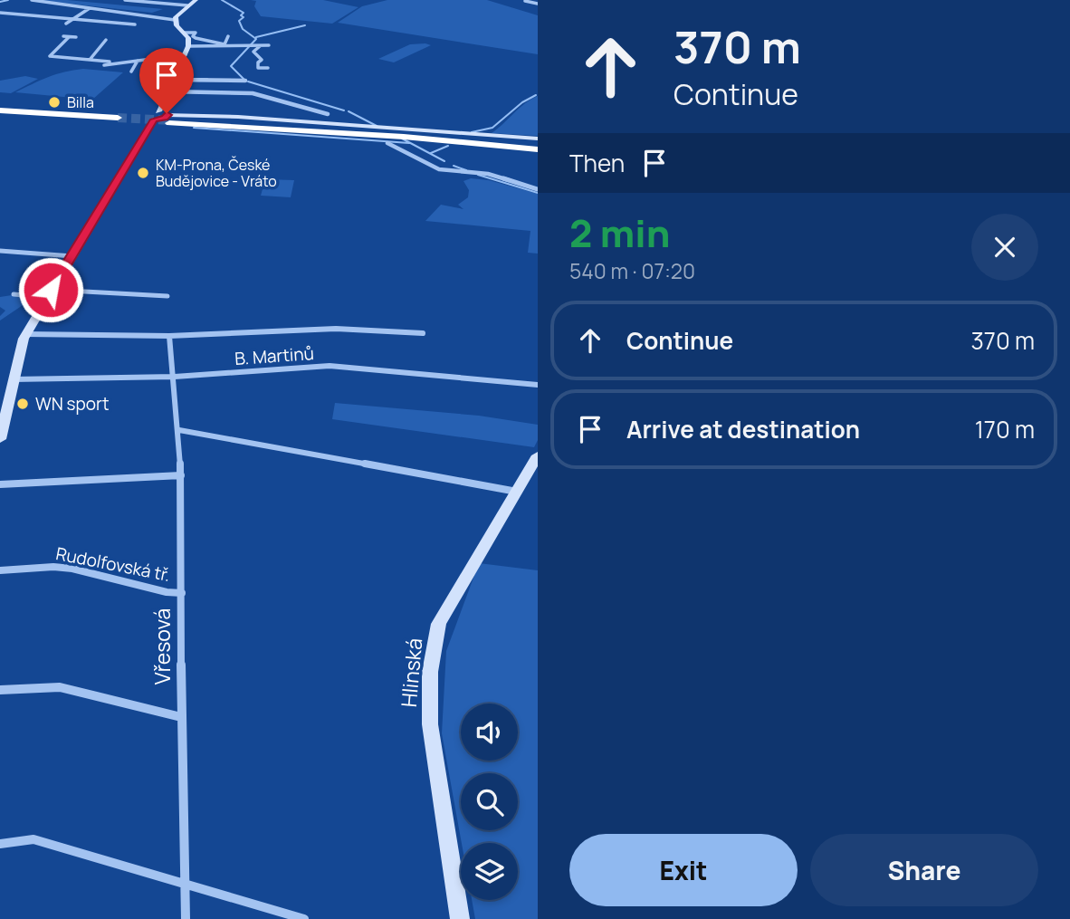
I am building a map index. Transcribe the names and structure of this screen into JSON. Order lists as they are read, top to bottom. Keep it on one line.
{"streets":{"main road":["Hlinská"],"street":["B. Martinů","Rudolfovská tř.","Vřesová"]},"crossings":[["B. Martinů","Vřesová"],["Rudolfovská tř.","Vřesová"]],"places":["Billa","KM-Prona, České Budějovice - Vráto","WN sport"],"page":{"turn":["370 m","Continue"],"then":"Then","heading":["2 min","540 m · 07:20"],"list":[{"name":"Continue","value":"370 m"},{"name":"Arrive at destination","value":"170 m"}],"buttons":["Exit","Share"]}}
